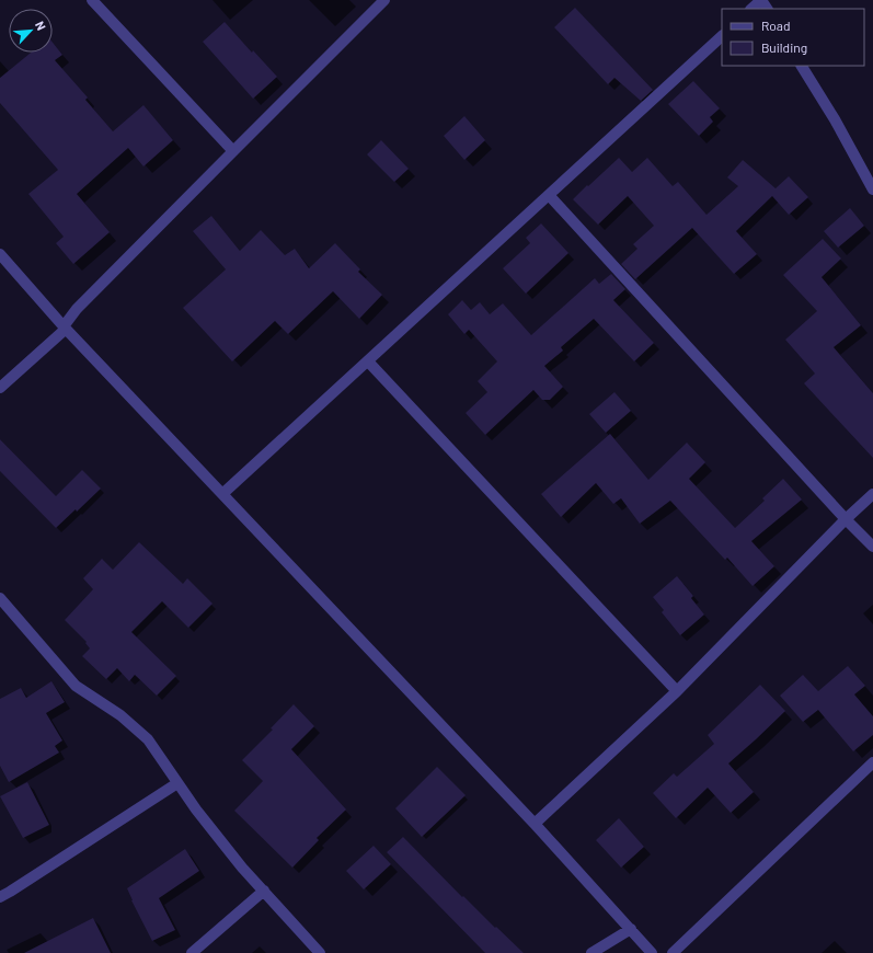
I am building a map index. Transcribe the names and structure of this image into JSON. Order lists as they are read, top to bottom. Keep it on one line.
{"legend":["Road","Building"],"north":"top right"}
